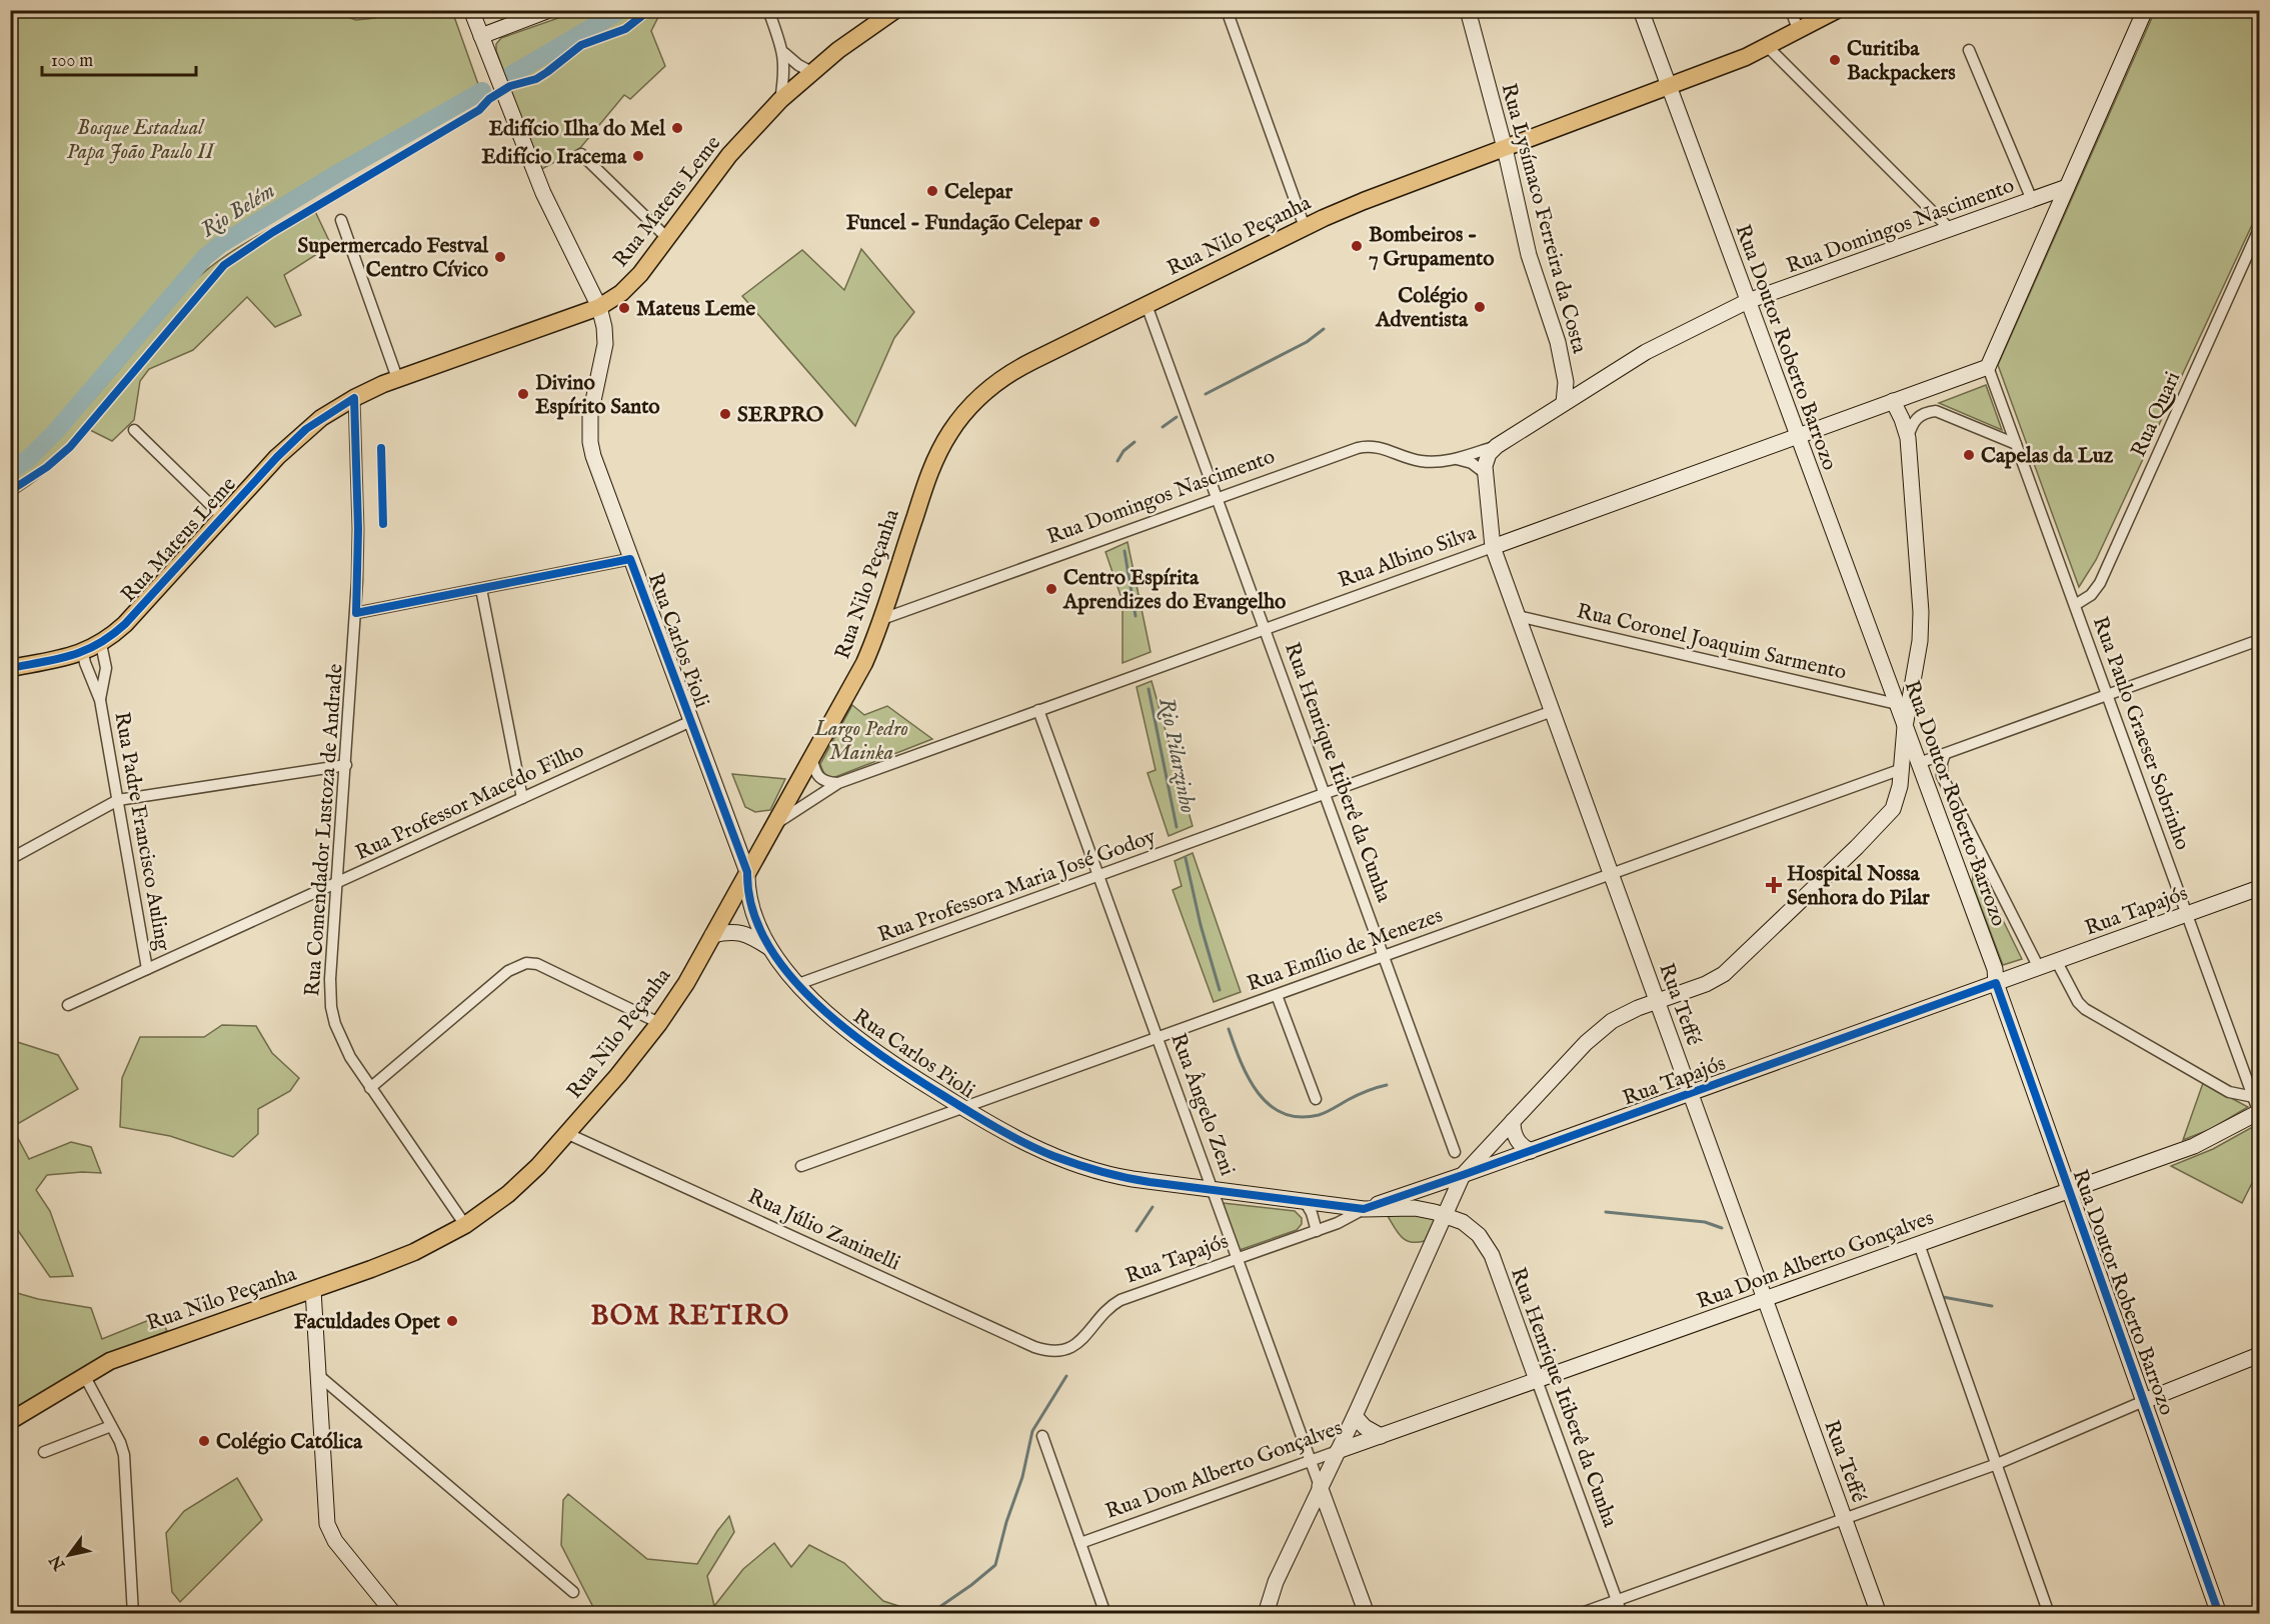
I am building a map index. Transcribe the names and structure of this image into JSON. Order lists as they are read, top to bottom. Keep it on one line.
{"streets":{"main road":["Rua Mateus Leme","Rua Lysímaco Ferreira da Costa","Rua Domingos Nascimento","Rua Nilo Peçanha","Rua Doutor Roberto Barrozo","Rua Albino Silva","Rua Carlos Pioli","Rua Henrique Itiberê da Cunha","Rua Tapajós","Rua Teffé","Rua Ângelo Zeni","Rua Dom Alberto Gonçalves"],"street":["Rua Quari","Rua Coronel Joaquim Sarmento","Rua Paulo Graeser Sobrinho","Rua Professor Macedo Filho","Rua Comendador Lustoza de Andrade","Rua Padre Francisco Auling","Rua Professora Maria José Godoy","Rua Emílio de Menezes","Rua Júlio Zaninelli"]},"crossings":[["Rua Mateus Leme","Rua Carlos Pioli"],["Rua Mateus Leme","Rua Comendador Lustoza de Andrade"],["Rua Mateus Leme","Rua Padre Francisco Auling"],["Rua Lysímaco Ferreira da Costa","Rua Domingos Nascimento"],["Rua Lysímaco Ferreira da Costa","Rua Nilo Peçanha"],["Rua Domingos Nascimento","Rua Nilo Peçanha"],["Rua Domingos Nascimento","Rua Doutor Roberto Barrozo"],["Rua Domingos Nascimento","Rua Henrique Itiberê da Cunha"],["Rua Domingos Nascimento","Rua Teffé"],["Rua Nilo Peçanha","Rua Doutor Roberto Barrozo"],["Rua Nilo Peçanha","Rua Albino Silva"],["Rua Nilo Peçanha","Rua Carlos Pioli"],["Rua Nilo Peçanha","Rua Henrique Itiberê da Cunha"],["Rua Nilo Peçanha","Rua Comendador Lustoza de Andrade"],["Rua Nilo Peçanha","Rua Júlio Zaninelli"],["Rua Doutor Roberto Barrozo","Rua Albino Silva"],["Rua Doutor Roberto Barrozo","Rua Coronel Joaquim Sarmento"],["Rua Doutor Roberto Barrozo","Rua Tapajós"],["Rua Doutor Roberto Barrozo","Rua Dom Alberto Gonçalves"],["Rua Quari","Rua Paulo Graeser Sobrinho"],["Rua Albino Silva","Rua Paulo Graeser Sobrinho"],["Rua Albino Silva","Rua Henrique Itiberê da Cunha"],["Rua Albino Silva","Rua Teffé"],["Rua Albino Silva","Rua Ângelo Zeni"],["Rua Carlos Pioli","Rua Henrique Itiberê da Cunha"],["Rua Carlos Pioli","Rua Professor Macedo Filho"],["Rua Carlos Pioli","Rua Professora Maria José Godoy"],["Rua Carlos Pioli","Rua Tapajós"],["Rua Carlos Pioli","Rua Emílio de Menezes"],["Rua Carlos Pioli","Rua Ângelo Zeni"],["Rua Coronel Joaquim Sarmento","Rua Teffé"],["Rua Paulo Graeser Sobrinho","Rua Tapajós"],["Rua Paulo Graeser Sobrinho","Rua Dom Alberto Gonçalves"],["Rua Henrique Itiberê da Cunha","Rua Professora Maria José Godoy"],["Rua Henrique Itiberê da Cunha","Rua Emílio de Menezes"],["Rua Henrique Itiberê da Cunha","Rua Dom Alberto Gonçalves"],["Rua Professor Macedo Filho","Rua Comendador Lustoza de Andrade"],["Rua Professor Macedo Filho","Rua Padre Francisco Auling"],["Rua Professora Maria José Godoy","Rua Teffé"],["Rua Professora Maria José Godoy","Rua Ângelo Zeni"],["Rua Tapajós","Rua Teffé"],["Rua Tapajós","Rua Ângelo Zeni"],["Rua Tapajós","Rua Júlio Zaninelli"],["Rua Emílio de Menezes","Rua Teffé"],["Rua Emílio de Menezes","Rua Ângelo Zeni"],["Rua Teffé","Rua Dom Alberto Gonçalves"],["Rua Ângelo Zeni","Rua Dom Alberto Gonçalves"]],"districts":["BOM RETIRO"],"water":["Rio Belém","Rio Pilarzinho"],"parks":["Bosque Estadual Papa João Paulo II","Largo Pedro Mainka"],"places":{"other":["Curitiba Backpackers","Edifício Ilha do Mel","Edifício Iracema","Celepar","Funcel - Fundação Celepar","Bombeiros - 7 Grupamento","Supermercado Festval Centro Cívico","Colégio Adventista","Mateus Leme","Divino Espírito Santo","SERPRO","Capelas da Luz","Centro Espírita Aprendizes do Evangelho","Faculdades Opet","Colégio Católica"],"health":["Hospital Nossa Senhora do Pilar"]},"scale_bar":"100 m","north":"bottom left"}
